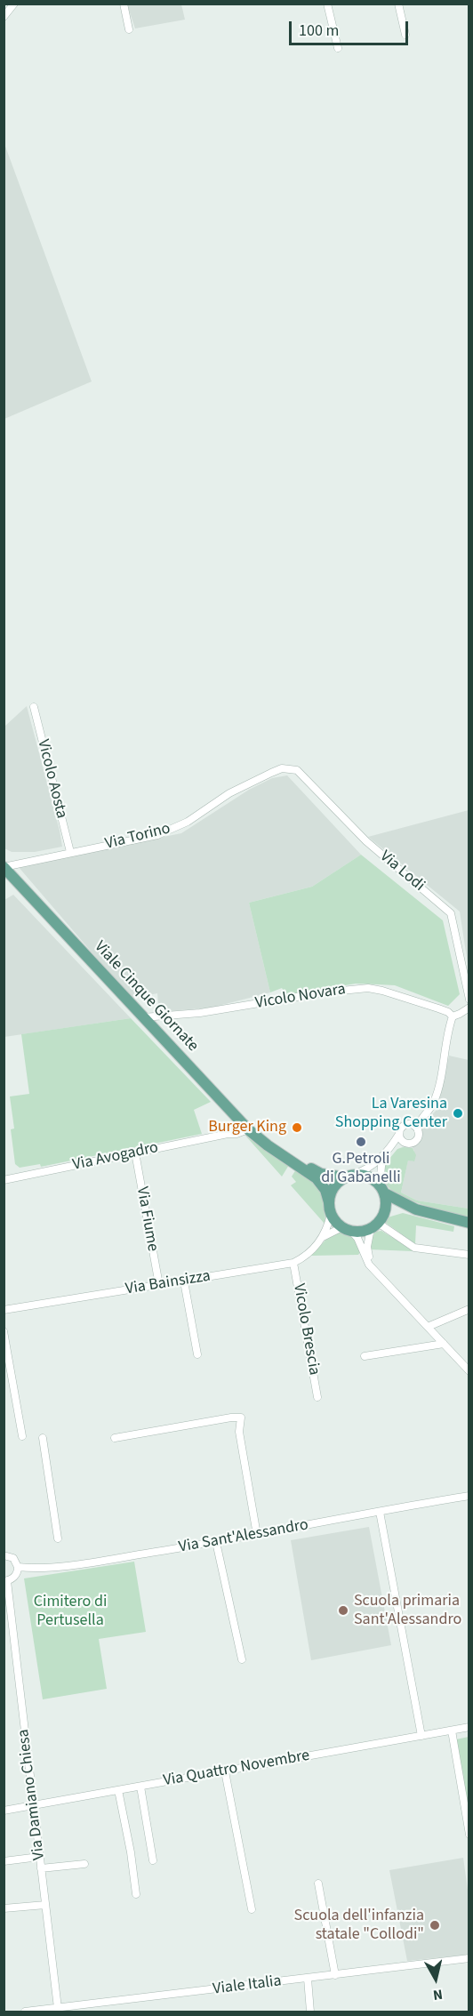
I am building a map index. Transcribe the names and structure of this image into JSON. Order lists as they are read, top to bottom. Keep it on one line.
{"streets":{"main road":["Viale Cinque Giornate"],"street":["Vicolo Aosta","Via Torino","Via Lodi","Vicolo Novara","Via Avogadro","Via Fiume","Via Bainsizza","Vicolo Brescia","Via Sant'Alessandro","Via Quattro Novembre","Via Damiano Chiesa","Viale Italia"]},"crossings":[["Vicolo Aosta","Via Torino"],["Via Torino","Via Lodi"],["Via Torino","Viale Cinque Giornate"],["Viale Cinque Giornate","Vicolo Novara"],["Viale Cinque Giornate","Via Avogadro"],["Viale Cinque Giornate","Via Bainsizza"],["Via Avogadro","Via Fiume"],["Via Fiume","Via Bainsizza"],["Via Bainsizza","Vicolo Brescia"],["Via Quattro Novembre","Via Damiano Chiesa"],["Via Damiano Chiesa","Viale Italia"]],"parks":["Cimitero di Pertusella"],"places":["La Varesina Shopping Center","Burger King","G.Petroli di Gabanelli","Scuola primaria Sant'Alessandro","Scuola dell'infanzia statale \"Collodi\""],"scale_bar":"100 m","north":"bottom"}
